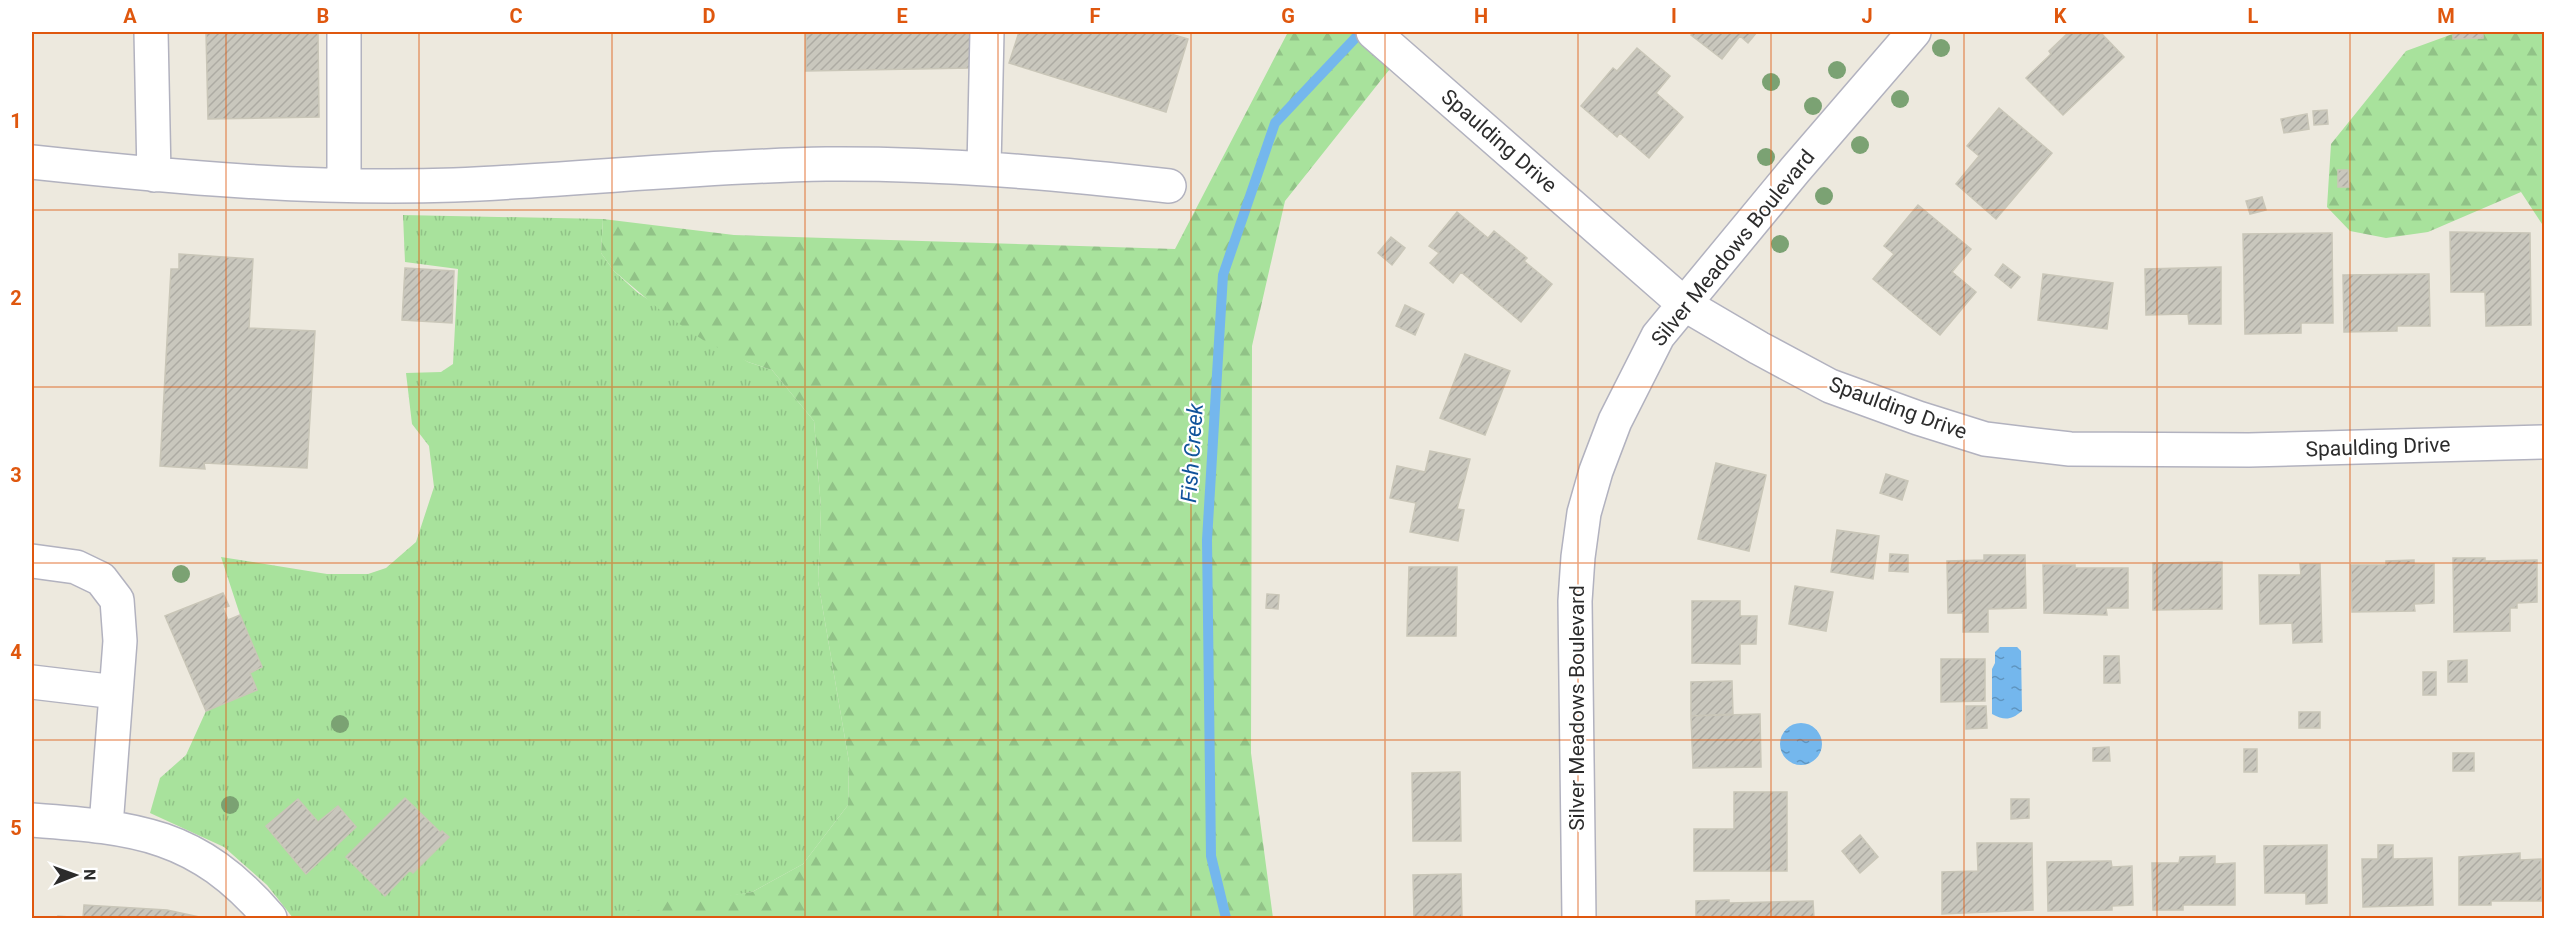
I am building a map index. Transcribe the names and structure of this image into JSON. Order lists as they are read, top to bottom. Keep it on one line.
{"streets":{"street":["Spaulding Drive","Silver Meadows Boulevard"]},"crossings":[["Spaulding Drive","Silver Meadows Boulevard"]],"water":["Fish Creek"],"north":"right","grid":{"columns":["A","B","C","D","E","F","G","H","I","J","K","L","M"],"rows":["1","2","3","4","5"]}}
